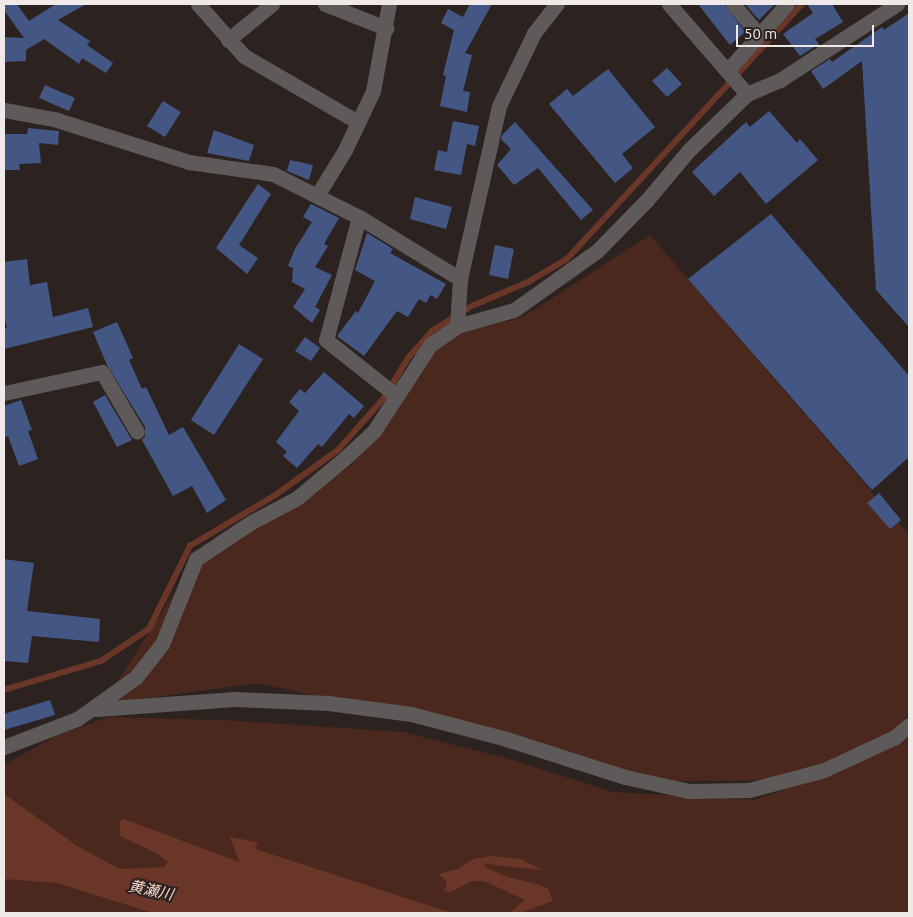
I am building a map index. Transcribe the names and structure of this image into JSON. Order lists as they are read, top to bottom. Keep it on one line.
{"water":["黄瀬川"],"scale_bar":"50 m"}
